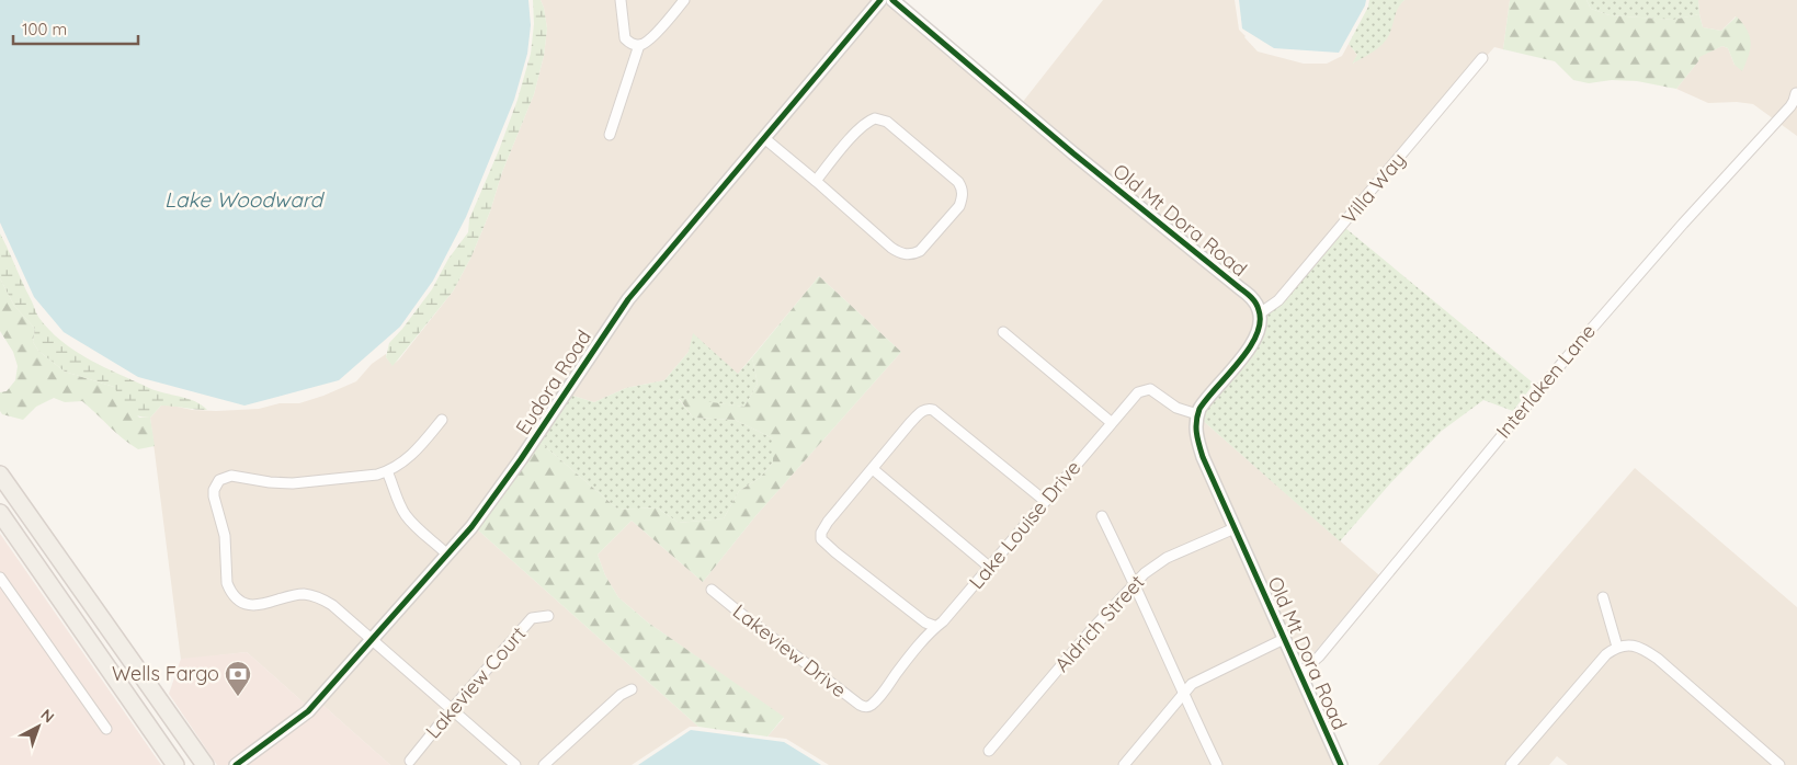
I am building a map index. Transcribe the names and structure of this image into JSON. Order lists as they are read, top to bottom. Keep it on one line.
{"streets":{"street":["Villa Way","Old Mt Dora Road","Interlaken Lane","Eudora Road","Lake Louise Drive","Aldrich Street","Lakeview Drive","Lakeview Court"]},"crossings":[["Villa Way","Old Mt Dora Road"],["Old Mt Dora Road","Interlaken Lane"],["Old Mt Dora Road","Lake Louise Drive"],["Old Mt Dora Road","Aldrich Street"],["Lake Louise Drive","Lakeview Drive"]],"water":["Lake Woodward"],"places":{"bank":["Wells Fargo"]},"scale_bar":"100 m","north":"top right"}
